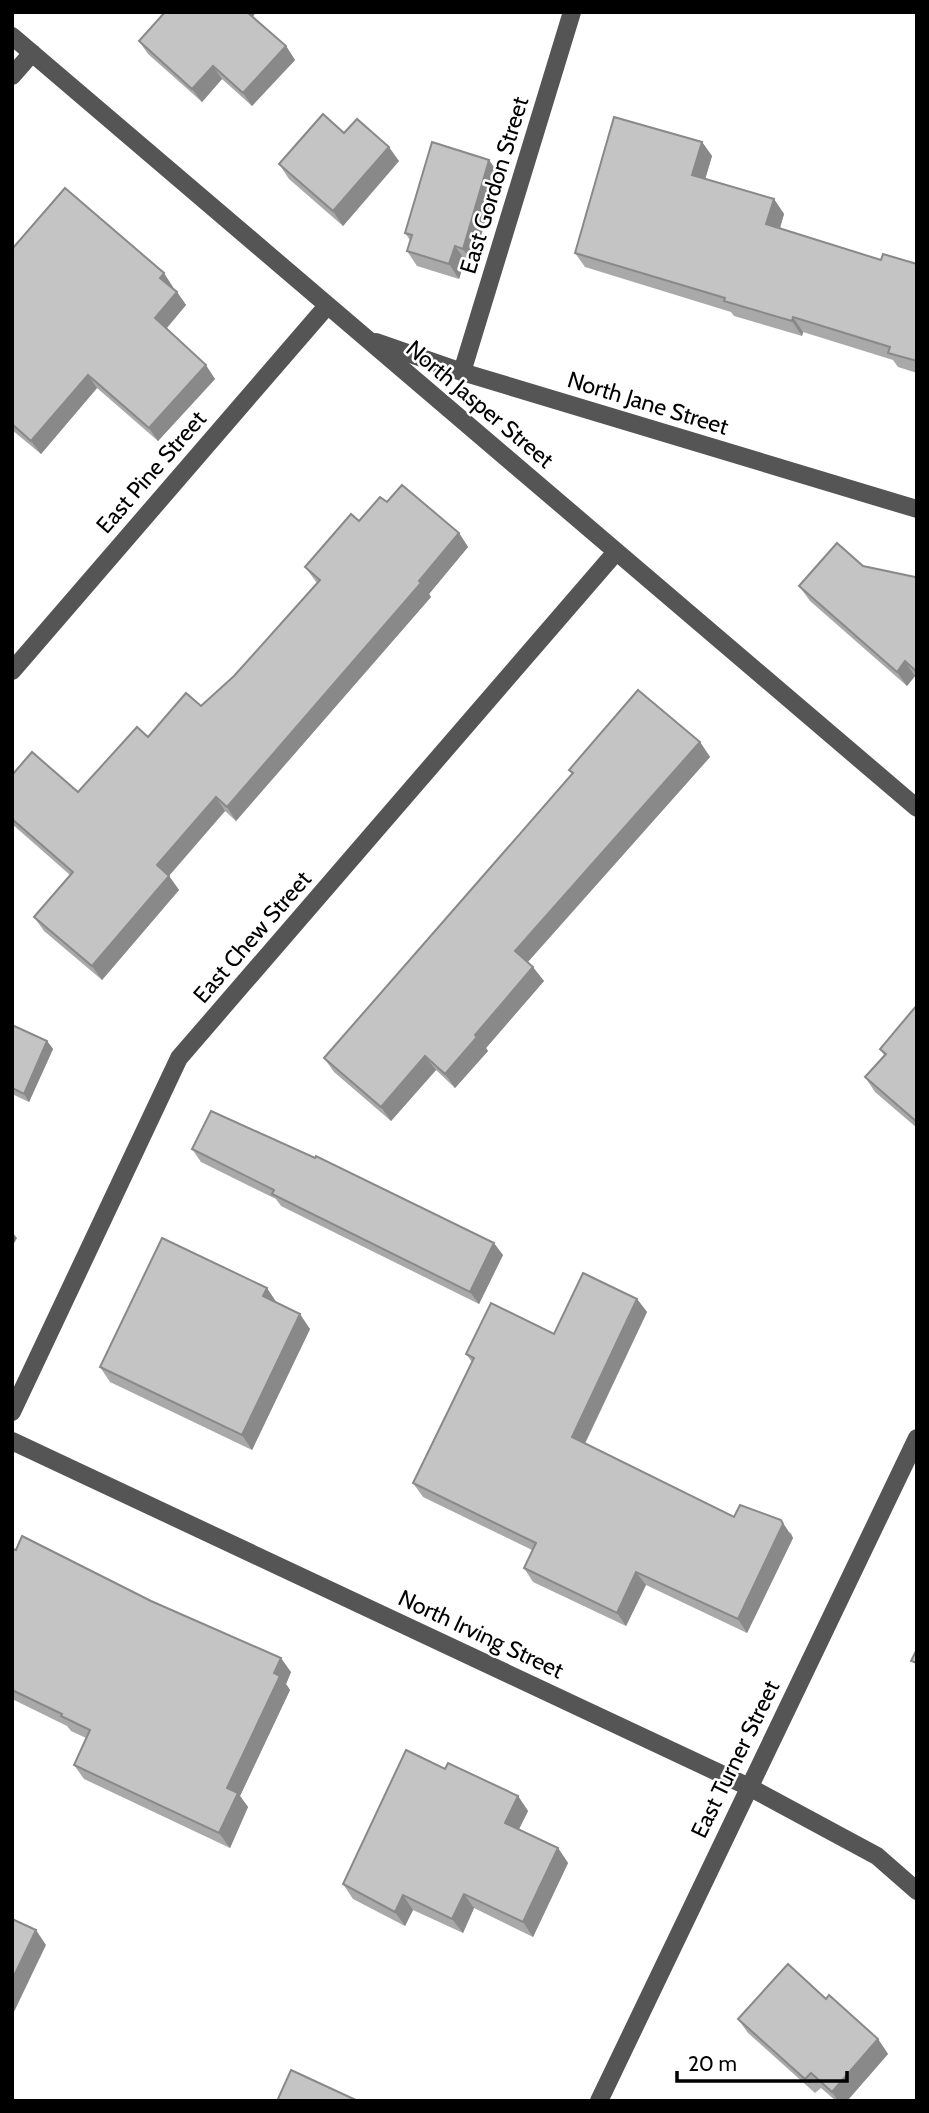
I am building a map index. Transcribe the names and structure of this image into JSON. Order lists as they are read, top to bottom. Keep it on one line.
{"streets":{"street":["East Gordon Street","North Jane Street","North Jasper Street","East Pine Street","East Chew Street","North Irving Street","East Turner Street"]},"crossings":[["East Gordon Street","North Jane Street"],["North Jane Street","North Jasper Street"],["North Jasper Street","East Pine Street"],["North Jasper Street","East Chew Street"],["North Irving Street","East Turner Street"]],"scale_bar":"20 m"}
